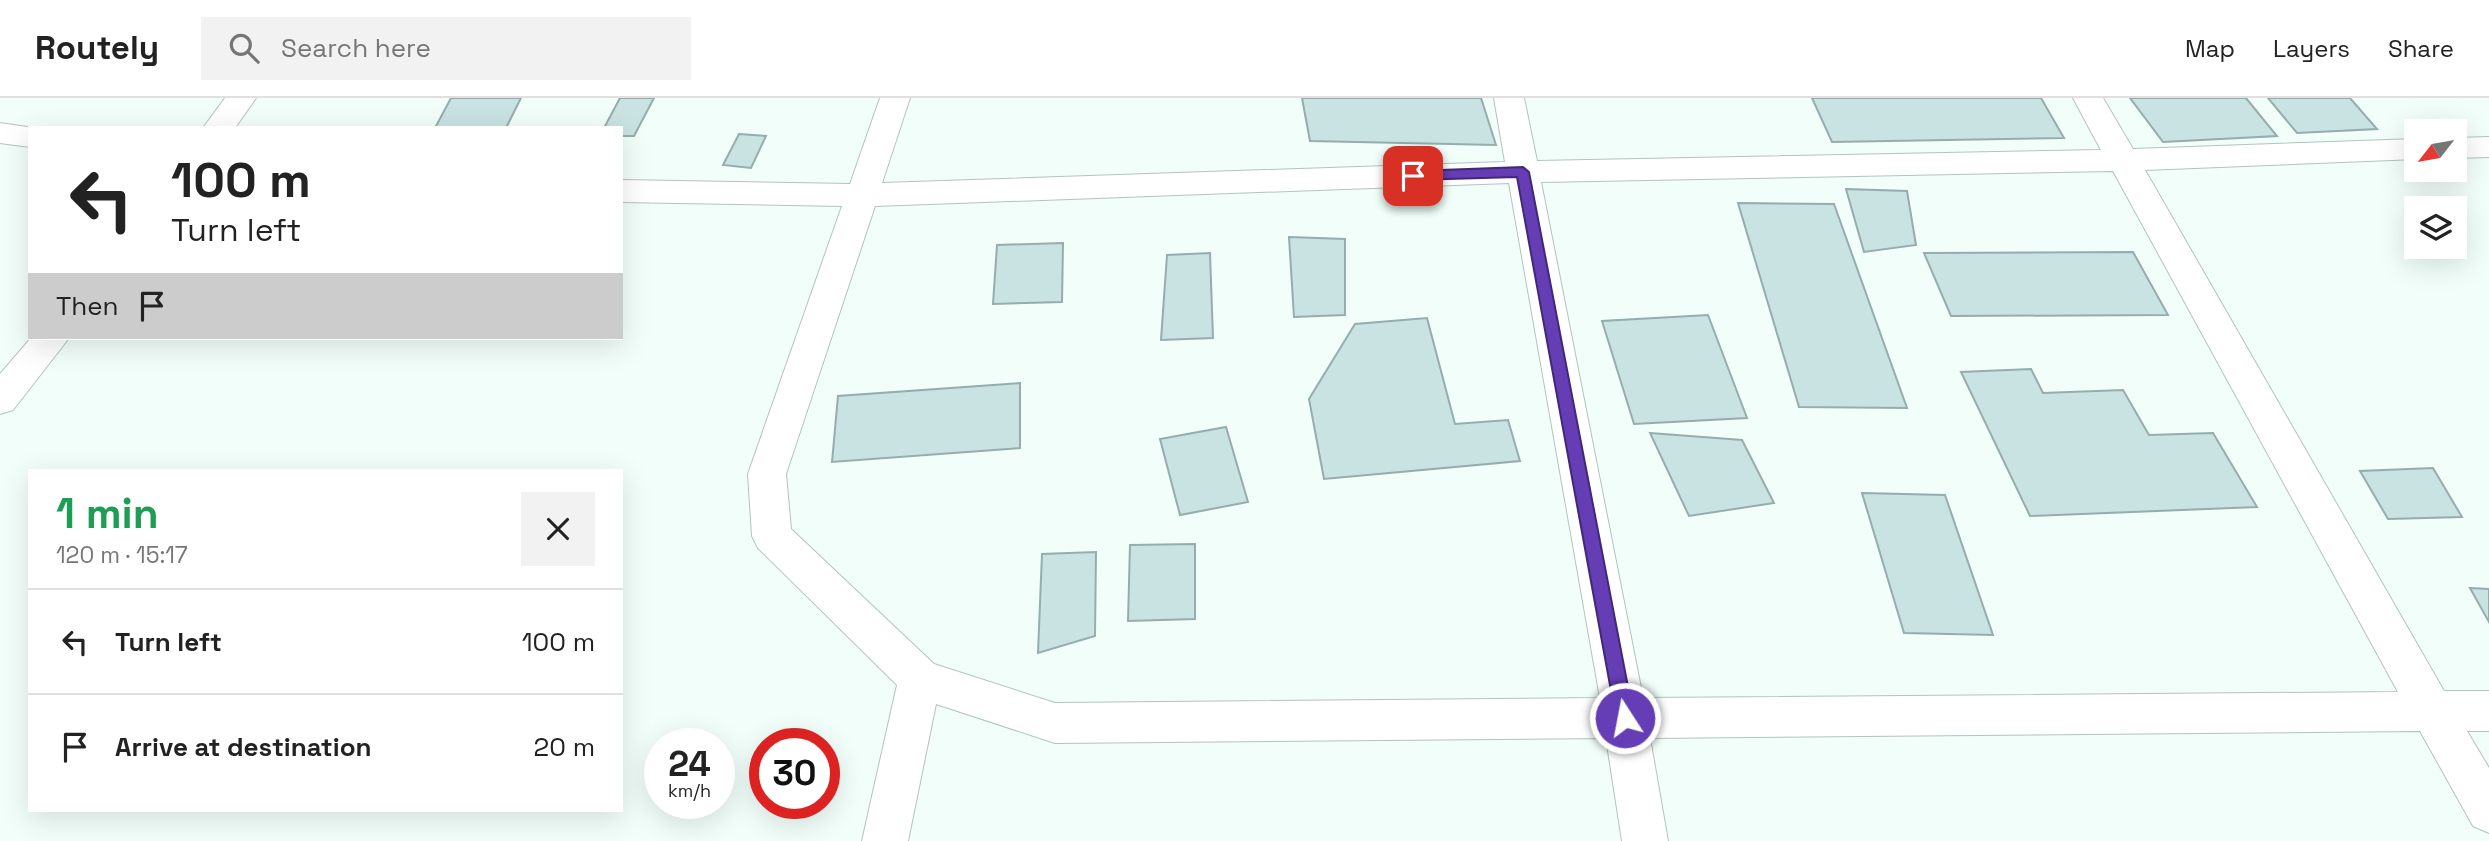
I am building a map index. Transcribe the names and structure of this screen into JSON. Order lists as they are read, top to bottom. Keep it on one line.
{"north":"bottom left","page":{"header":"Routely","search":"Search here","nav":["Map","Layers","Share"],"turn":["100 m","Turn left"],"then":"Then","heading":["1 min","120 m · 15:17"],"list":[{"name":"Turn left","value":"100 m"},{"name":"Arrive at destination","value":"20 m"}],"speed":"24 km/h","limit":"30"}}
